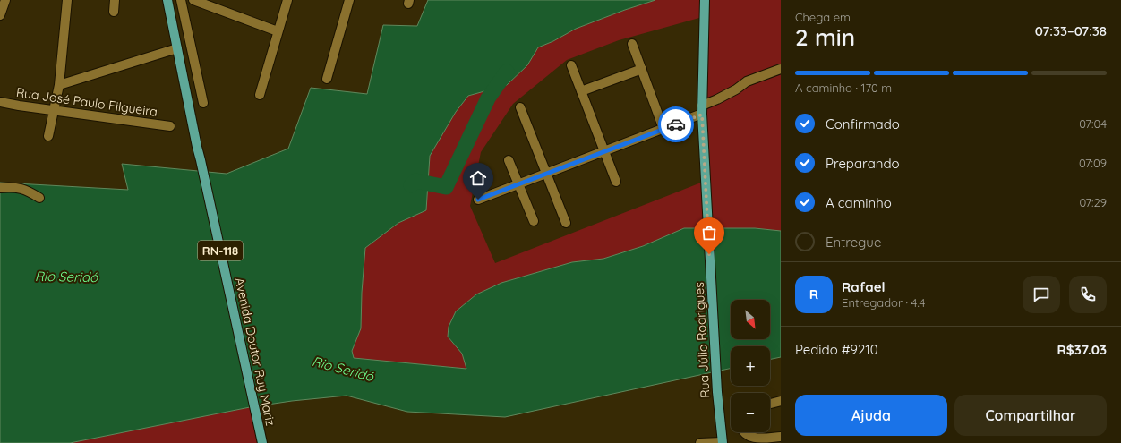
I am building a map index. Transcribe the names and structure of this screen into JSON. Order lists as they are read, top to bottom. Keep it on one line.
{"streets":{"main road":["RN-118","Rua Júlio Rodrigues","Avenida Doutor Ruy Mariz"],"street":["Rua José Paulo Filgueira"]},"crossings":[["RN-118","Avenida Doutor Ruy Mariz"]],"water":["Rio Seridó"],"north":"bottom right","page":{"heading":["2 min","Chega em","07:33–07:38"],"panel":["Rafael","Entregador · 4.4","Pedido #9210","R$37.03"],"bar":"A caminho · 170 m","list":[["Confirmado","07:04"],["Preparando","07:09"],["A caminho","07:29"],"Entregue"],"round":"R","map_buttons":["+","−"],"buttons":["Ajuda","Compartilhar"]}}
